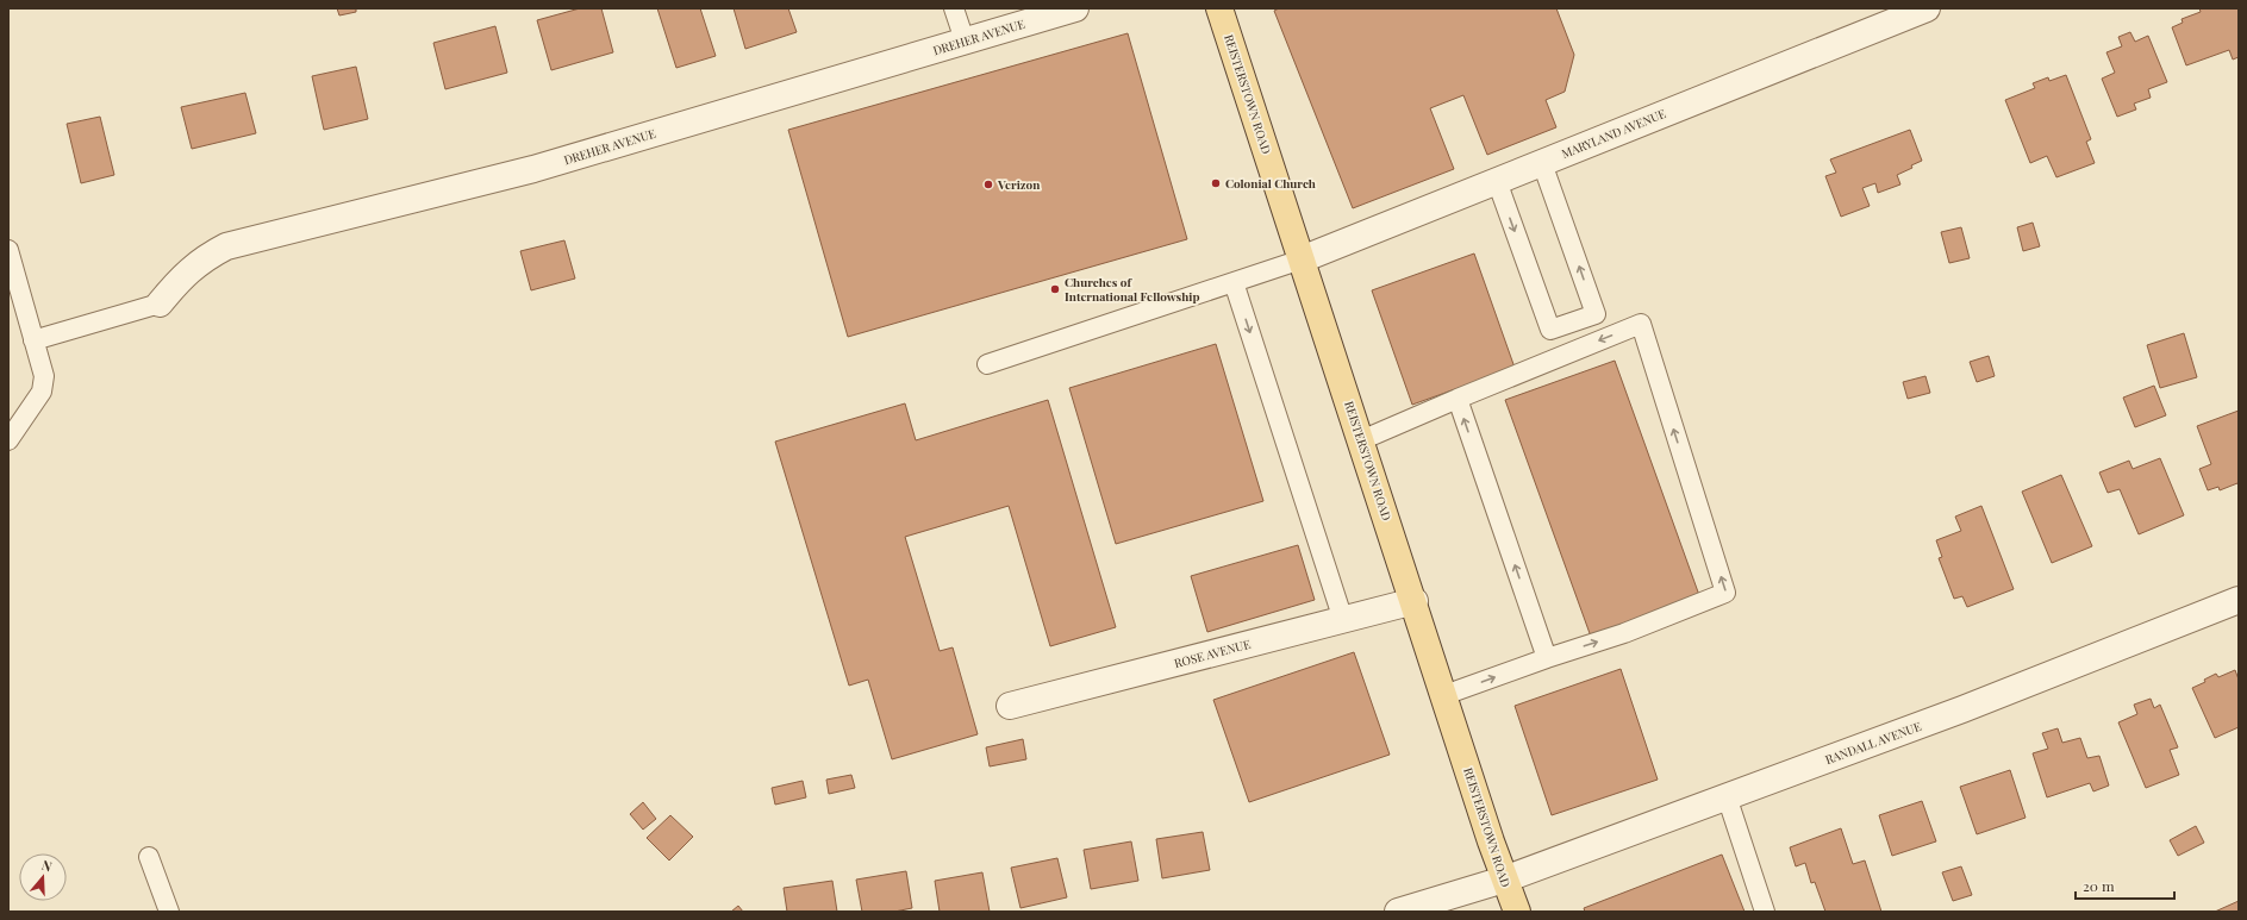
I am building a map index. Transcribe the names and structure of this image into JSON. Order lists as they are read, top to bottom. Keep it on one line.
{"streets":{"main road":["REISTERSTOWN ROAD"],"street":["DREHER AVENUE","MARYLAND AVENUE","ROSE AVENUE","RANDALL AVENUE"]},"crossings":[["REISTERSTOWN ROAD","MARYLAND AVENUE"],["REISTERSTOWN ROAD","ROSE AVENUE"],["REISTERSTOWN ROAD","RANDALL AVENUE"]],"places":["Colonial Church","Verizon","Churches of International Fellowship"],"scale_bar":"20 m","north":"top"}
